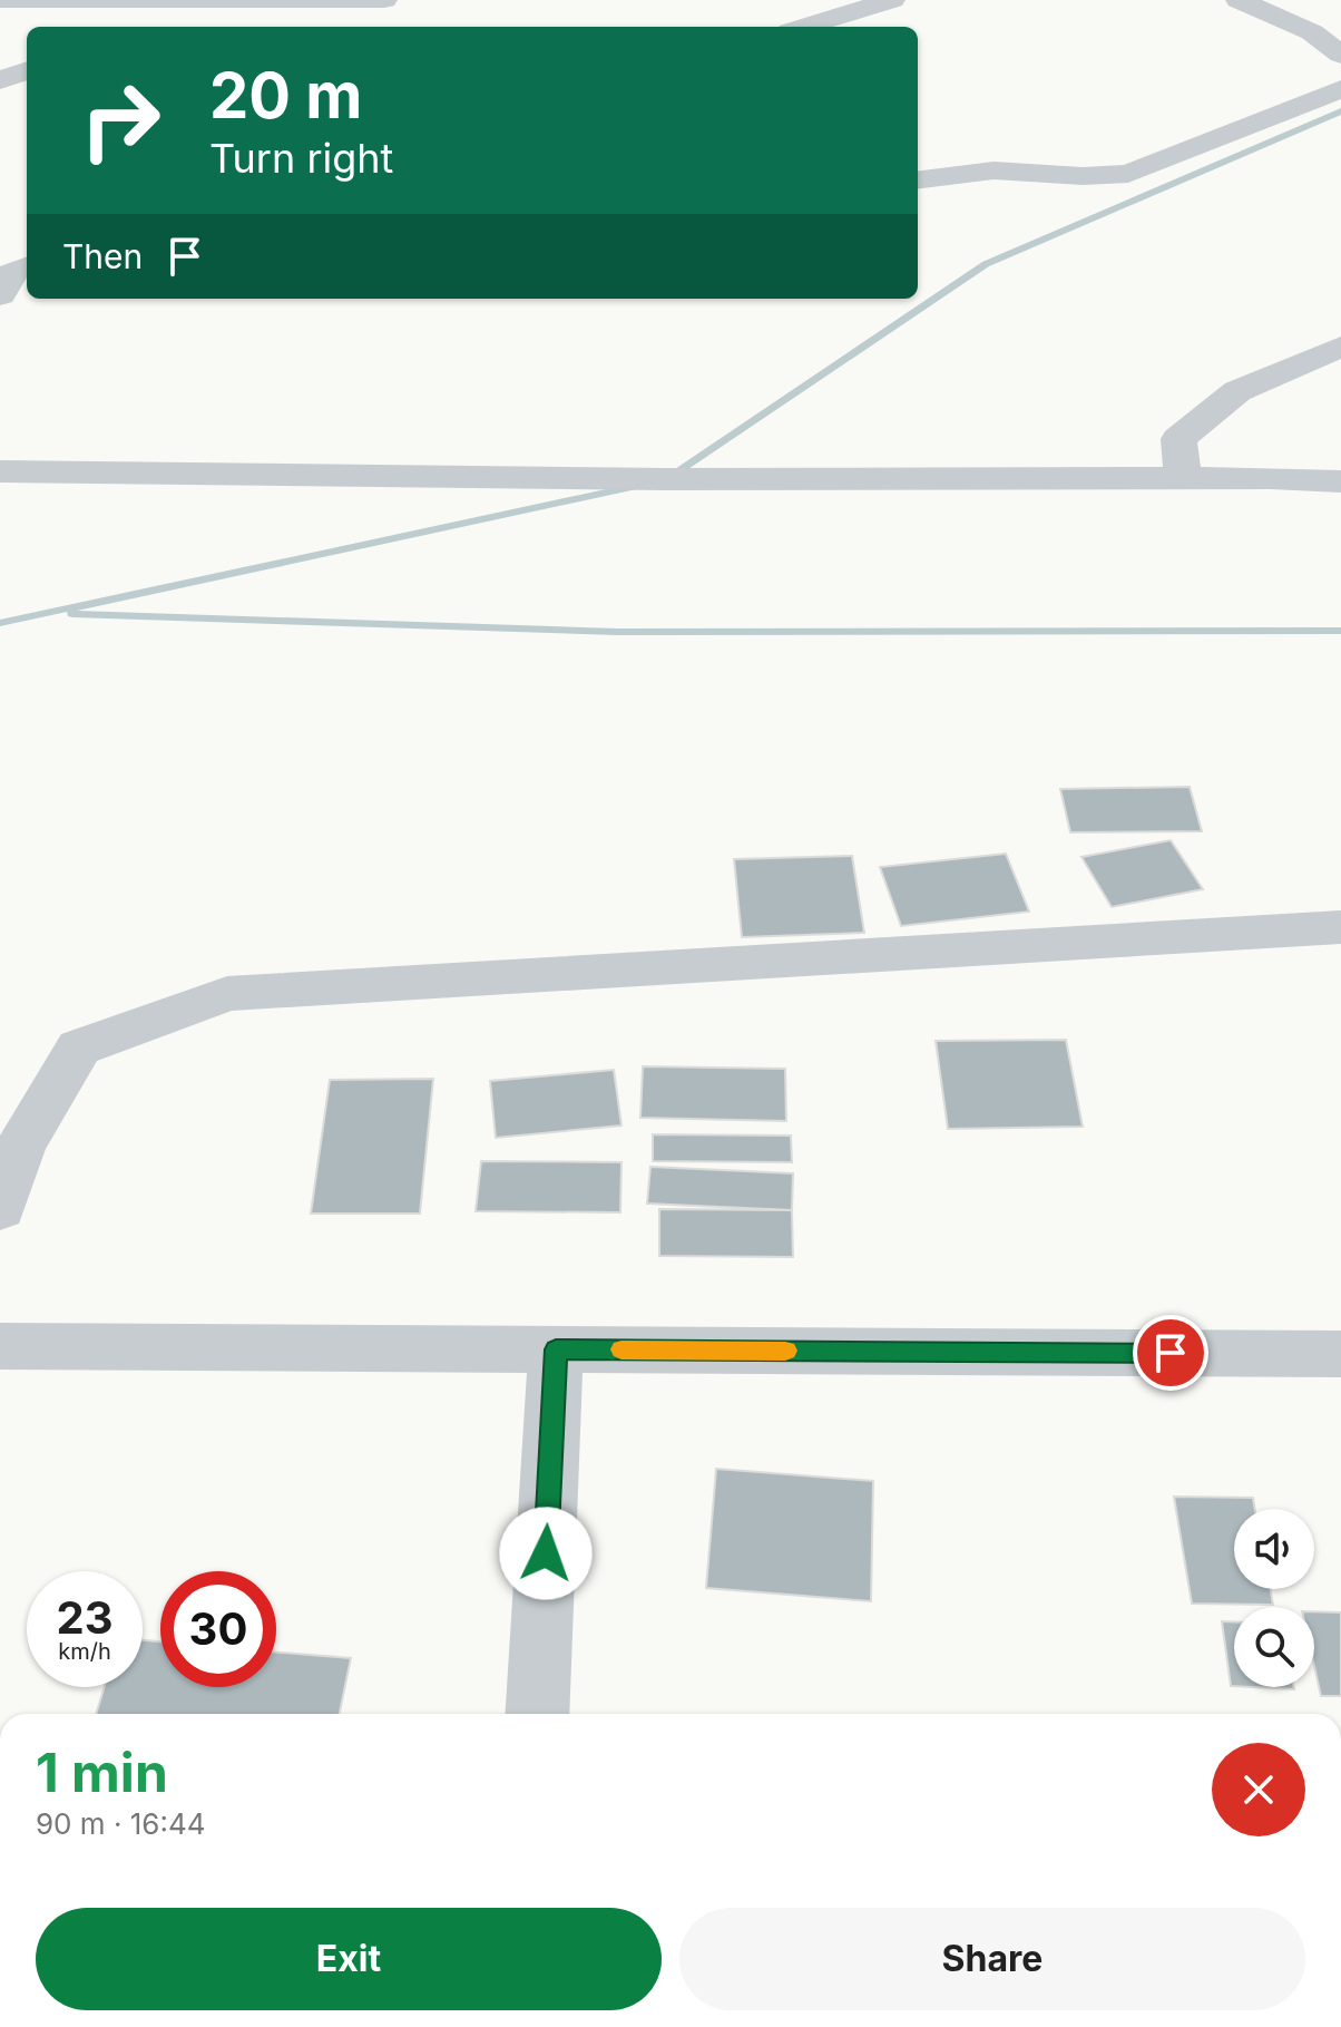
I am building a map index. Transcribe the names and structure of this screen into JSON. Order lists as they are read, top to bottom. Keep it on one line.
{"page":{"turn":["20 m","Turn right"],"then":"Then","speed":"23 km/h","limit":"30","heading":["1 min","90 m · 16:44"],"buttons":["Exit","Share"]}}
